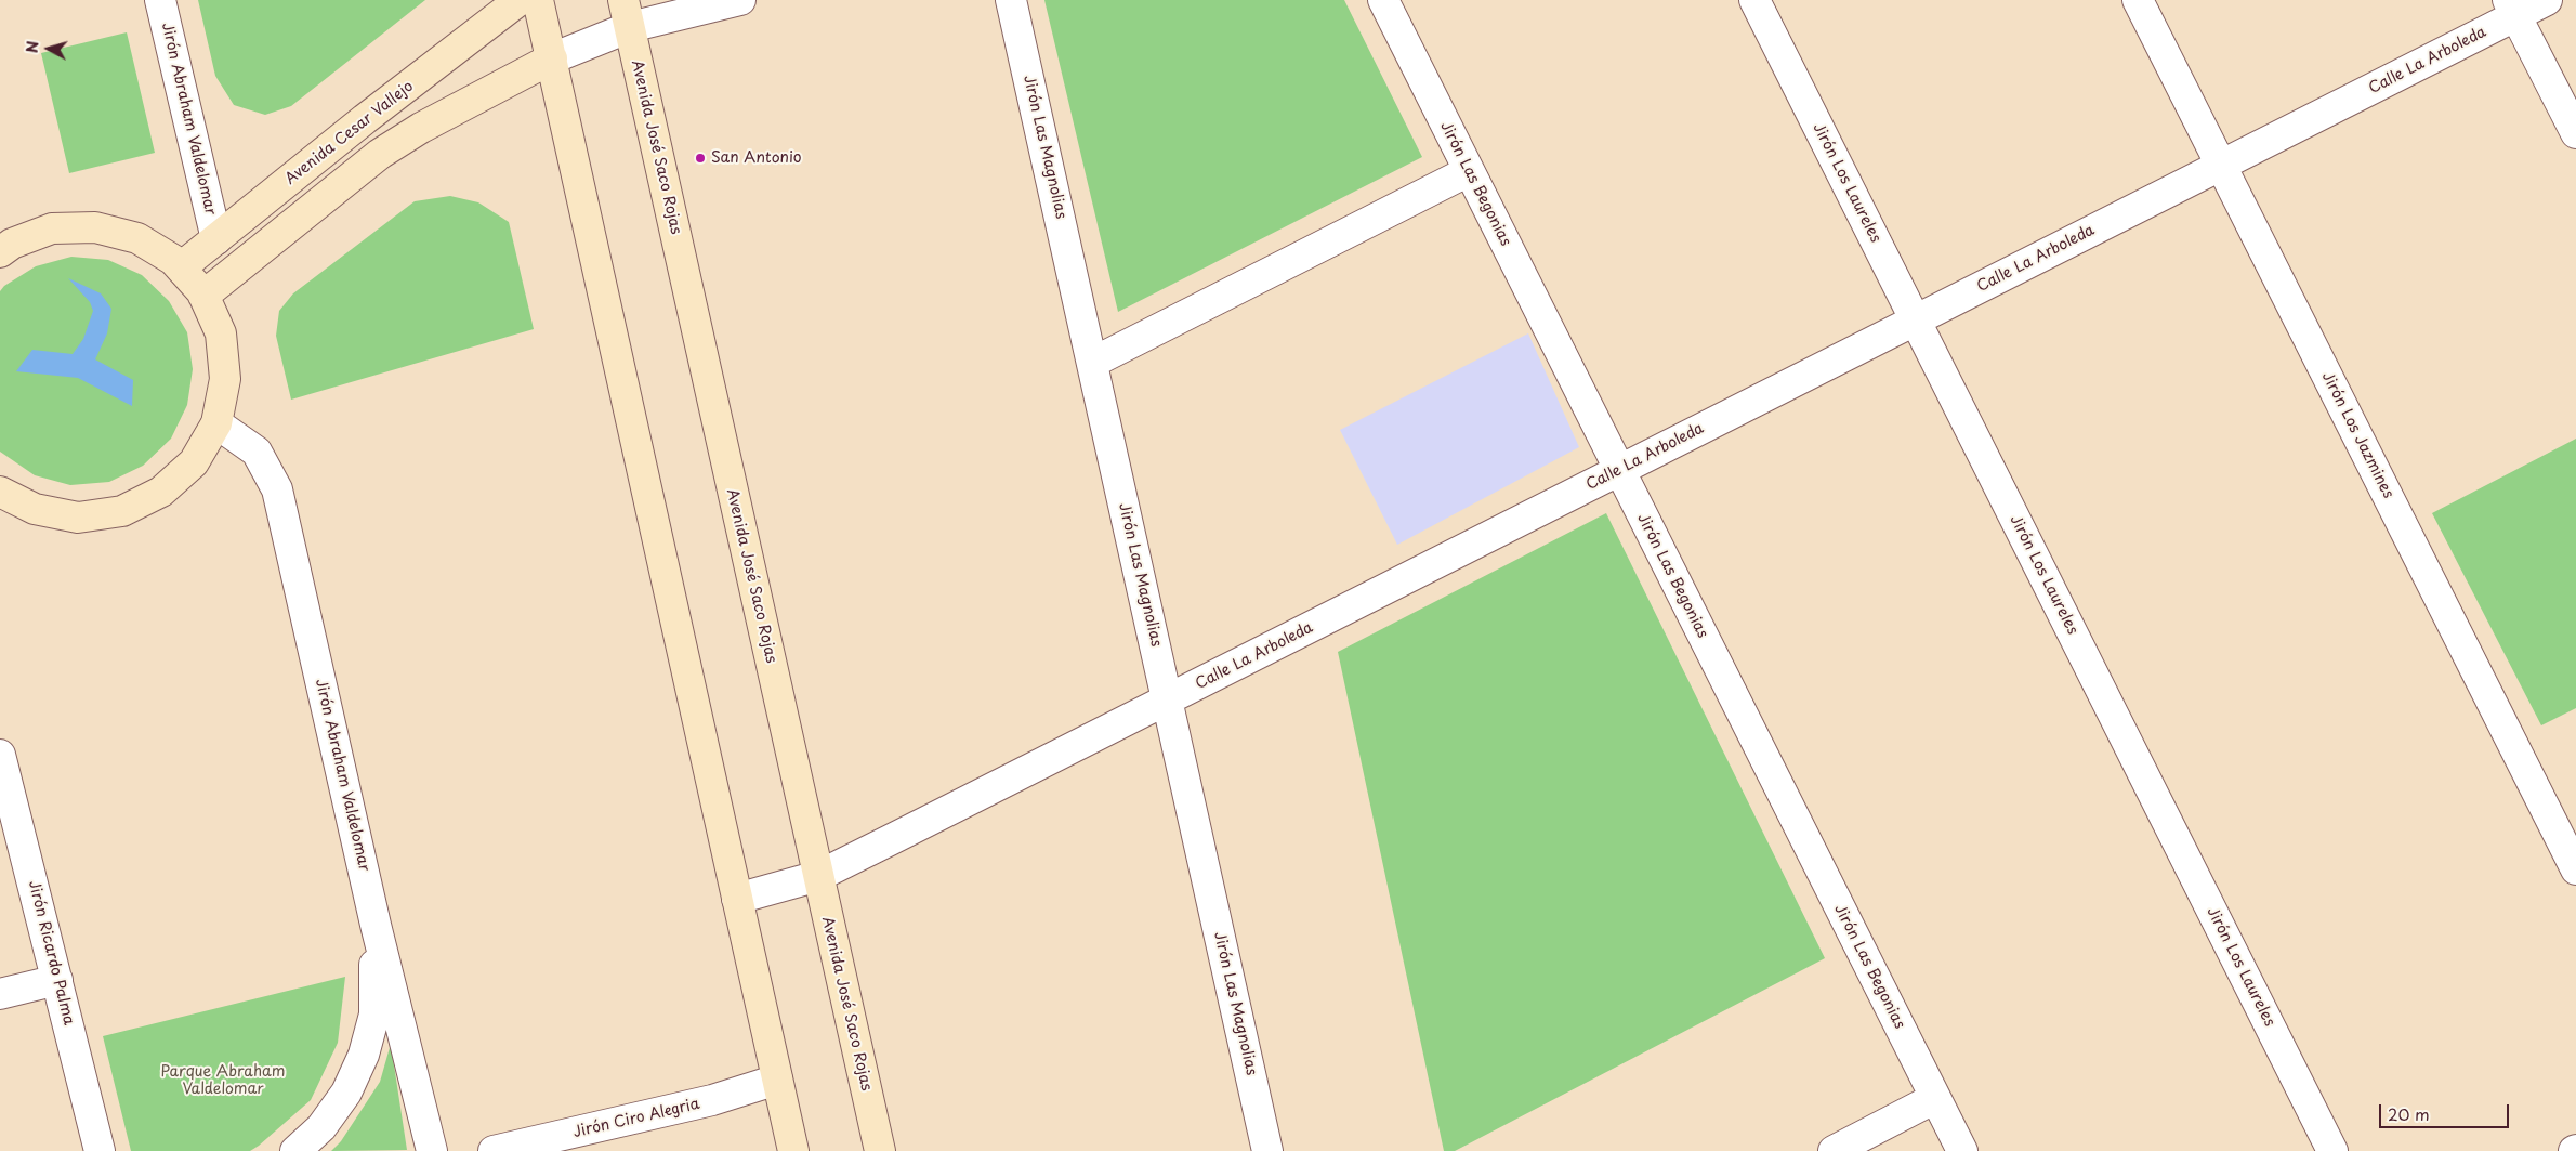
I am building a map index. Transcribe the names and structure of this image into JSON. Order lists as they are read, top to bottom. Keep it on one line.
{"streets":{"main road":["Avenida Cesar Vallejo","Avenida José Saco Rojas"],"street":["Calle La Arboleda","Jirón Abraham Valdelomar","Jirón Las Magnolias","Jirón Los Laureles","Jirón Las Begonias","Jirón Los Jazmines","Jirón Ricardo Palma","Jirón Ciro Alegria"]},"crossings":[["Calle La Arboleda","Avenida José Saco Rojas"],["Calle La Arboleda","Jirón Las Magnolias"],["Calle La Arboleda","Jirón Los Laureles"],["Calle La Arboleda","Jirón Las Begonias"],["Calle La Arboleda","Jirón Los Jazmines"],["Jirón Abraham Valdelomar","Avenida Cesar Vallejo"]],"parks":["Parque Abraham Valdelomar"],"places":["San Antonio"],"scale_bar":"20 m","north":"left"}
